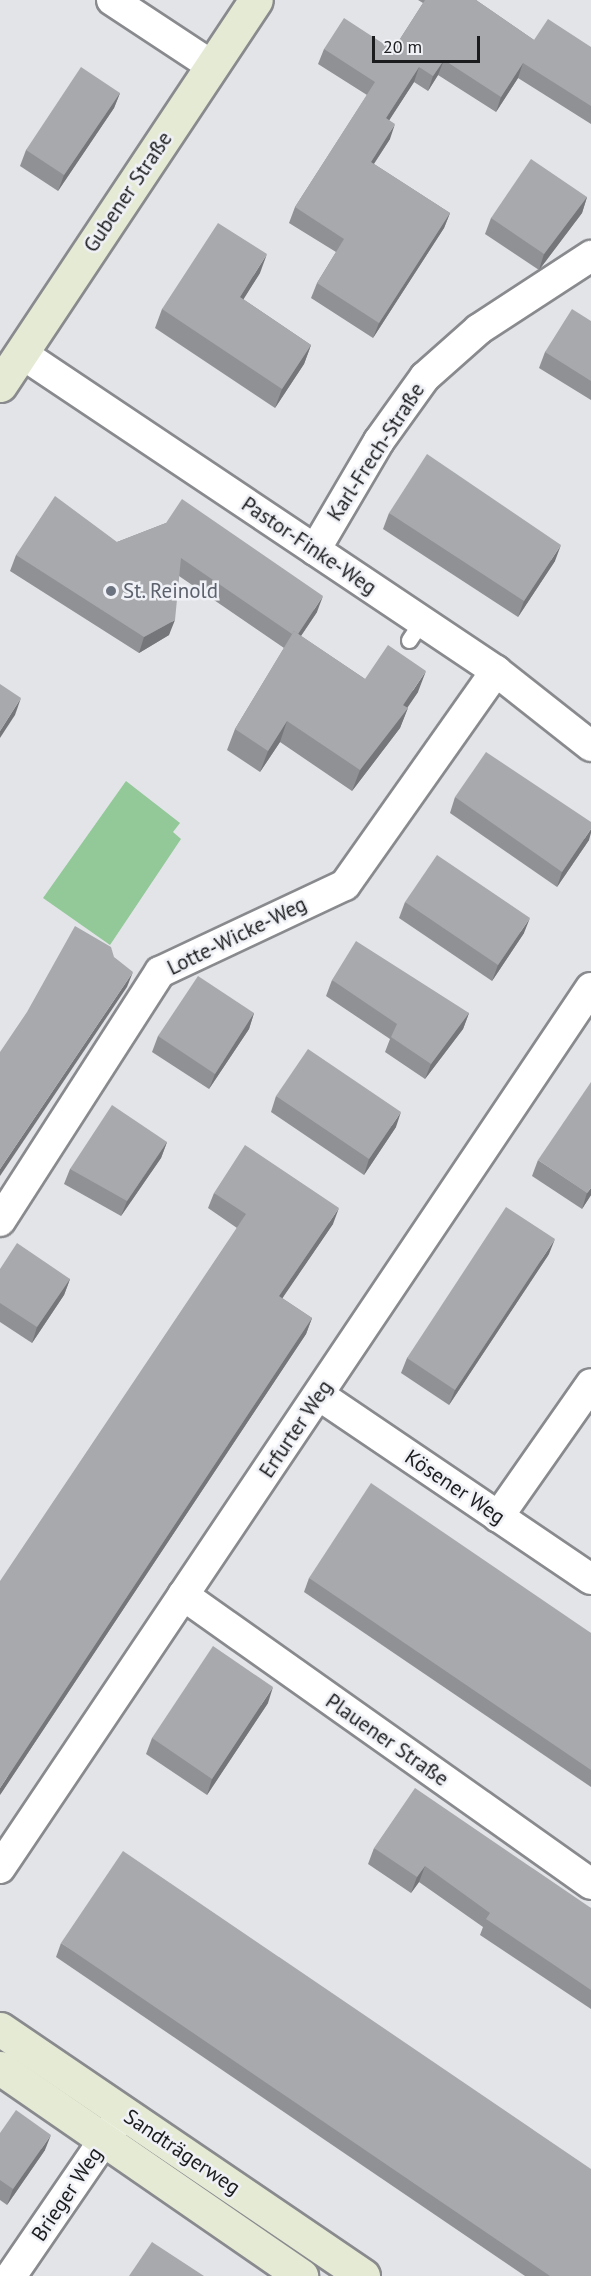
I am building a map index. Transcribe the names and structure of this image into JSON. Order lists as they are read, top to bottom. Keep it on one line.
{"streets":{"main road":["Gubener Straße","Sandträgerweg"],"street":["Karl-Frech-Straße","Pastor-Finke-Weg","Lotte-Wicke-Weg","Erfurter Weg","Kösener Weg","Plauener Straße","Brieger Weg"]},"crossings":[["Gubener Straße","Pastor-Finke-Weg"],["Karl-Frech-Straße","Pastor-Finke-Weg"],["Pastor-Finke-Weg","Lotte-Wicke-Weg"],["Erfurter Weg","Kösener Weg"],["Erfurter Weg","Plauener Straße"],["Sandträgerweg","Brieger Weg"]],"places":["St. Reinold"],"scale_bar":"20 m"}
